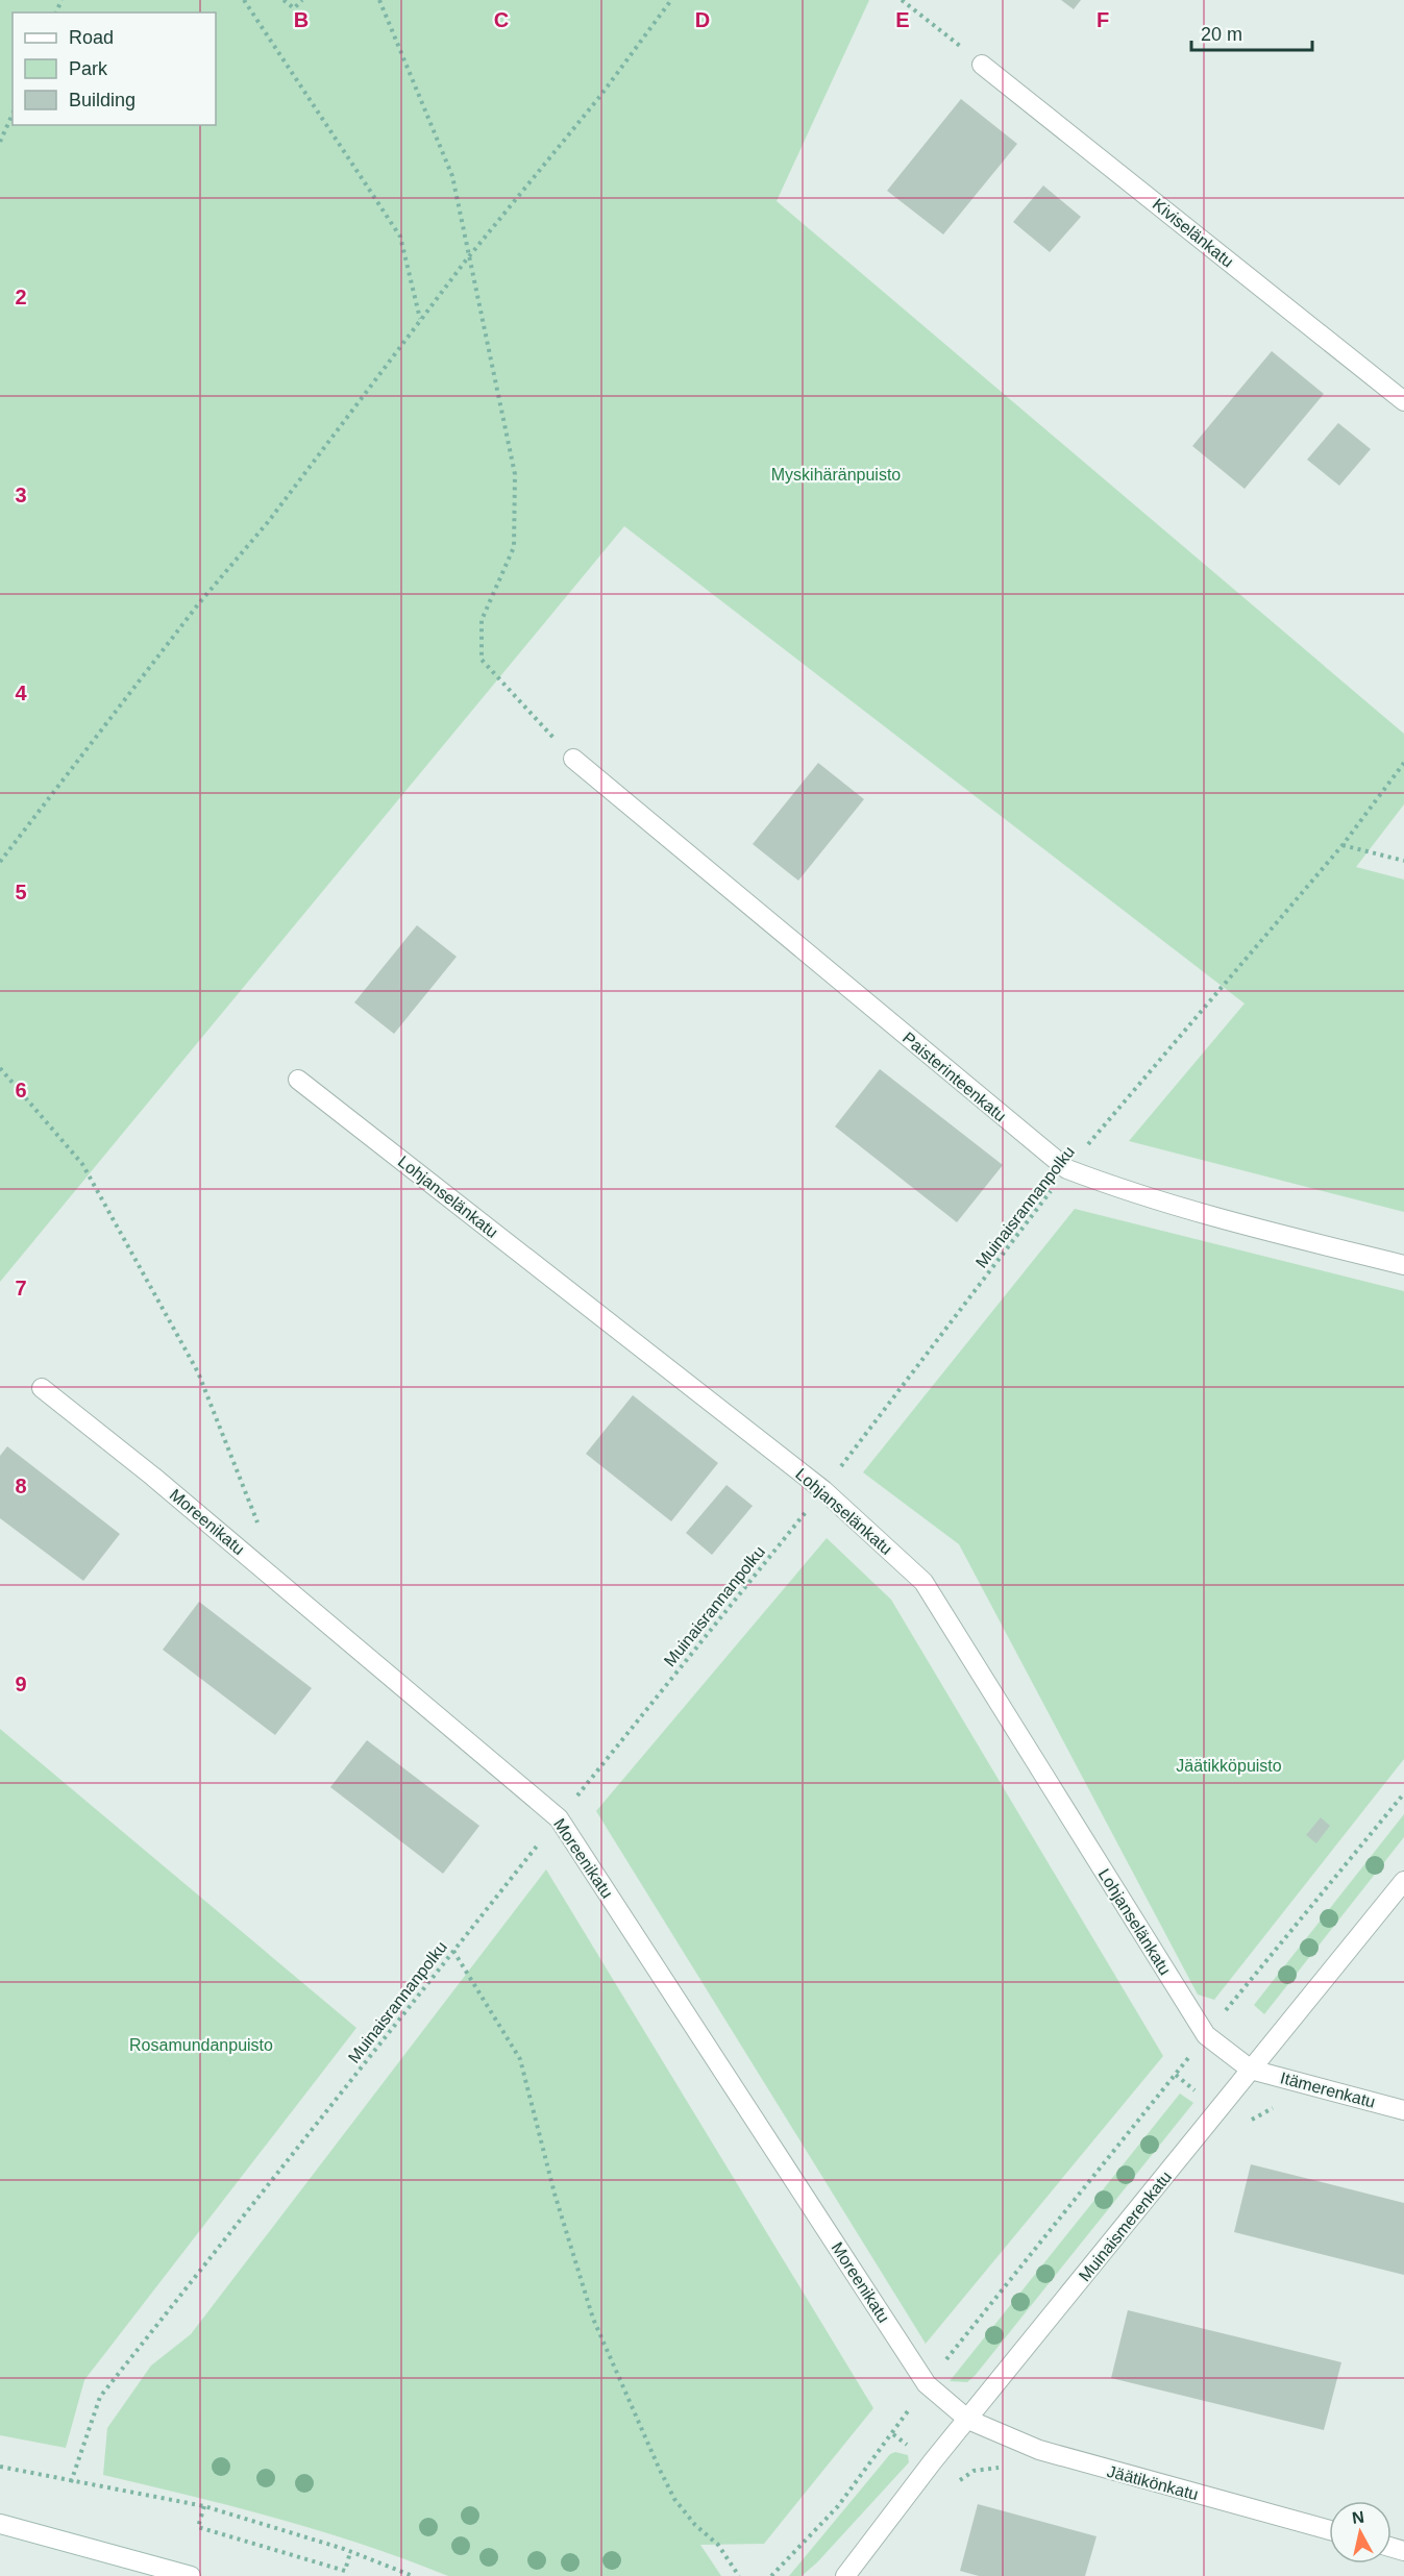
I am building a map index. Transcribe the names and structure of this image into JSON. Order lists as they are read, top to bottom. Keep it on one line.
{"streets":{"street":["Kiviselänkatu","Paisterinteenkatu","Lohjanselänkatu","Moreenikatu","Itämerenkatu","Muinaismerenkatu","Jäätikönkatu"],"path":["Muinaisrannanpolku"]},"crossings":[["Paisterinteenkatu","Muinaisrannanpolku"],["Lohjanselänkatu","Muinaisrannanpolku"],["Lohjanselänkatu","Itämerenkatu"],["Lohjanselänkatu","Muinaismerenkatu"],["Muinaisrannanpolku","Moreenikatu"],["Moreenikatu","Muinaismerenkatu"],["Moreenikatu","Jäätikönkatu"],["Itämerenkatu","Muinaismerenkatu"],["Muinaismerenkatu","Jäätikönkatu"]],"parks":["Myskihäränpuisto","Jäätikköpuisto","Rosamundanpuisto"],"legend":["Road","Park","Building"],"scale_bar":"20 m","north":"top","grid":{"columns":["B","C","D","E","F"],"rows":["2","3","4","5","6","7","8","9"]}}
